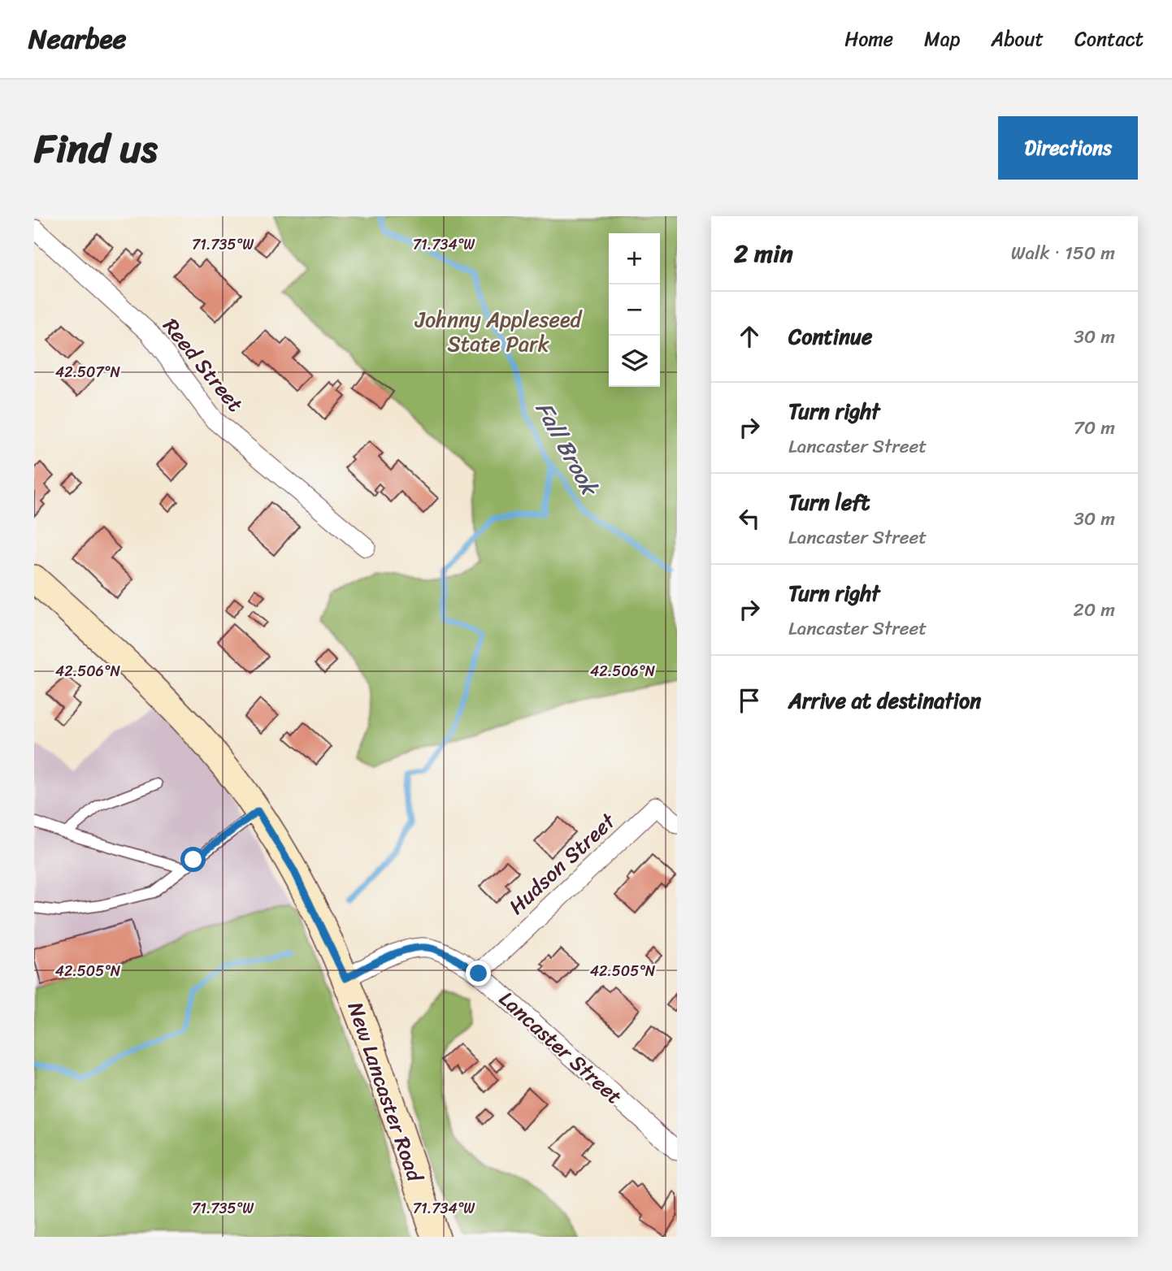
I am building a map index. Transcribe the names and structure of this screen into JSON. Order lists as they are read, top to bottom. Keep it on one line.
{"streets":{"main road":["New Lancaster Road"],"street":["Reed Street","Hudson Street","Lancaster Street"]},"crossings":[["Hudson Street","Lancaster Street"],["Lancaster Street","New Lancaster Road"]],"water":["Fall Brook"],"parks":["Johnny Appleseed State Park"],"page":{"header":"Nearbee","nav":["Home","Map","About","Contact"],"title":"Find us","buttons":"Directions","heading":["2 min","Walk · 150 m"],"map_buttons":["+","−"],"list":[["Continue","30 m"],["Turn right","Lancaster Street","70 m"],["Turn left","Lancaster Street","30 m"],["Turn right","Lancaster Street","20 m"],"Arrive at destination"]},"coordinates":["71.735°W","71.734°W","42.507°N","42.506°N","42.505°N"]}
